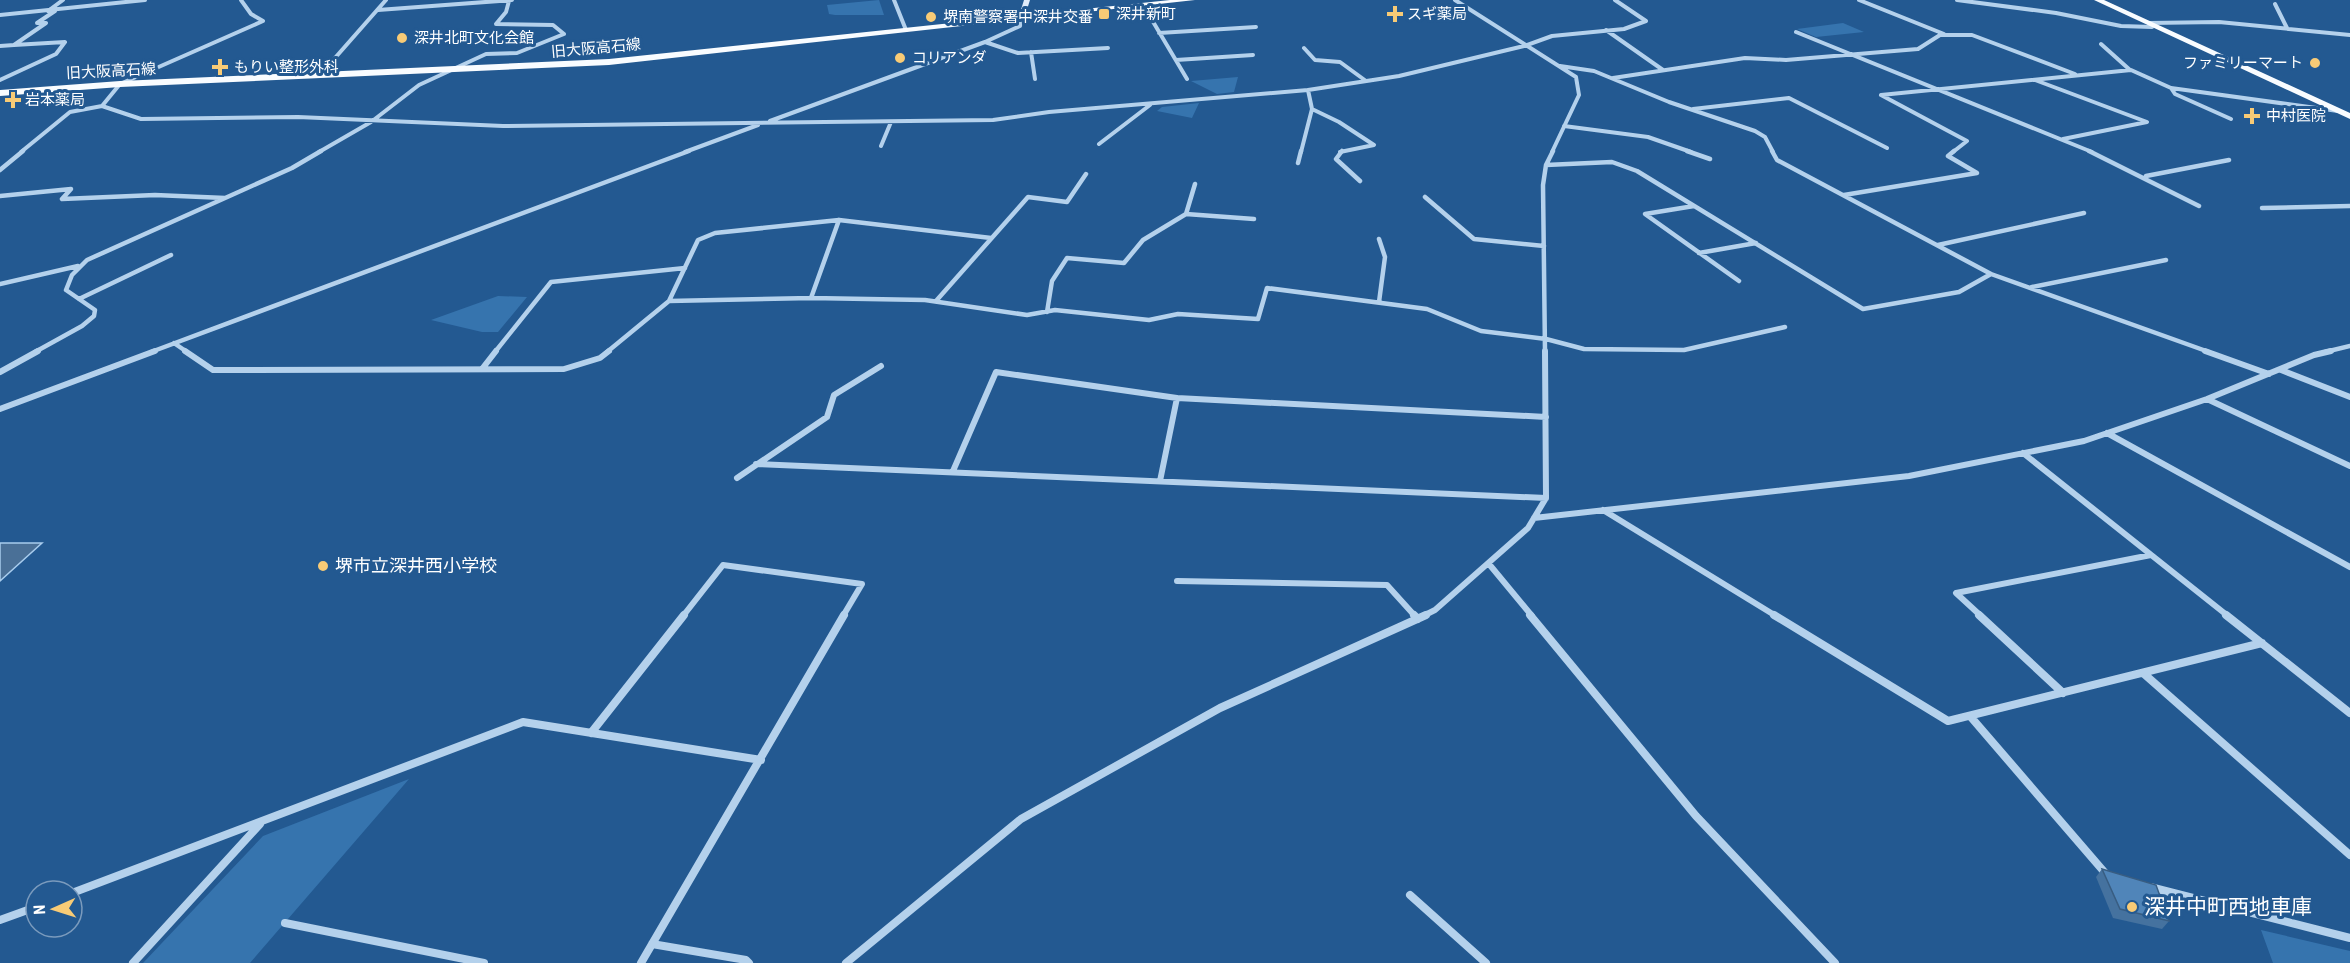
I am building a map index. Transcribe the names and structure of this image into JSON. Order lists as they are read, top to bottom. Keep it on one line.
{"streets":{"main road":["旧大阪高石線"]},"places":{"transit":["深井新町"],"health":["スギ薬局","もりい整形外科","岩本薬局","中村医院"],"other":["堺南警察署中深井交番","深井北町文化会館","コリアンダ","ファミリーマート","堺市立深井西小学校","深井中町西地車庫"]},"north":"left"}
